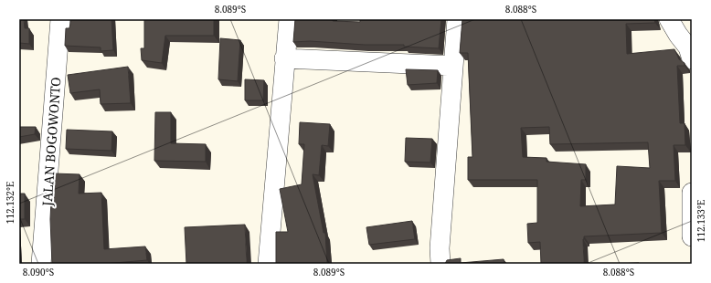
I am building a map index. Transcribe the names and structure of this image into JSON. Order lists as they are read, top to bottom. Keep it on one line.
{"streets":{"street":["JALAN BOGOWONTO"]},"coordinates":["8.089°S","8.088°S","112.132°E","112.133°E","8.090°S"]}
